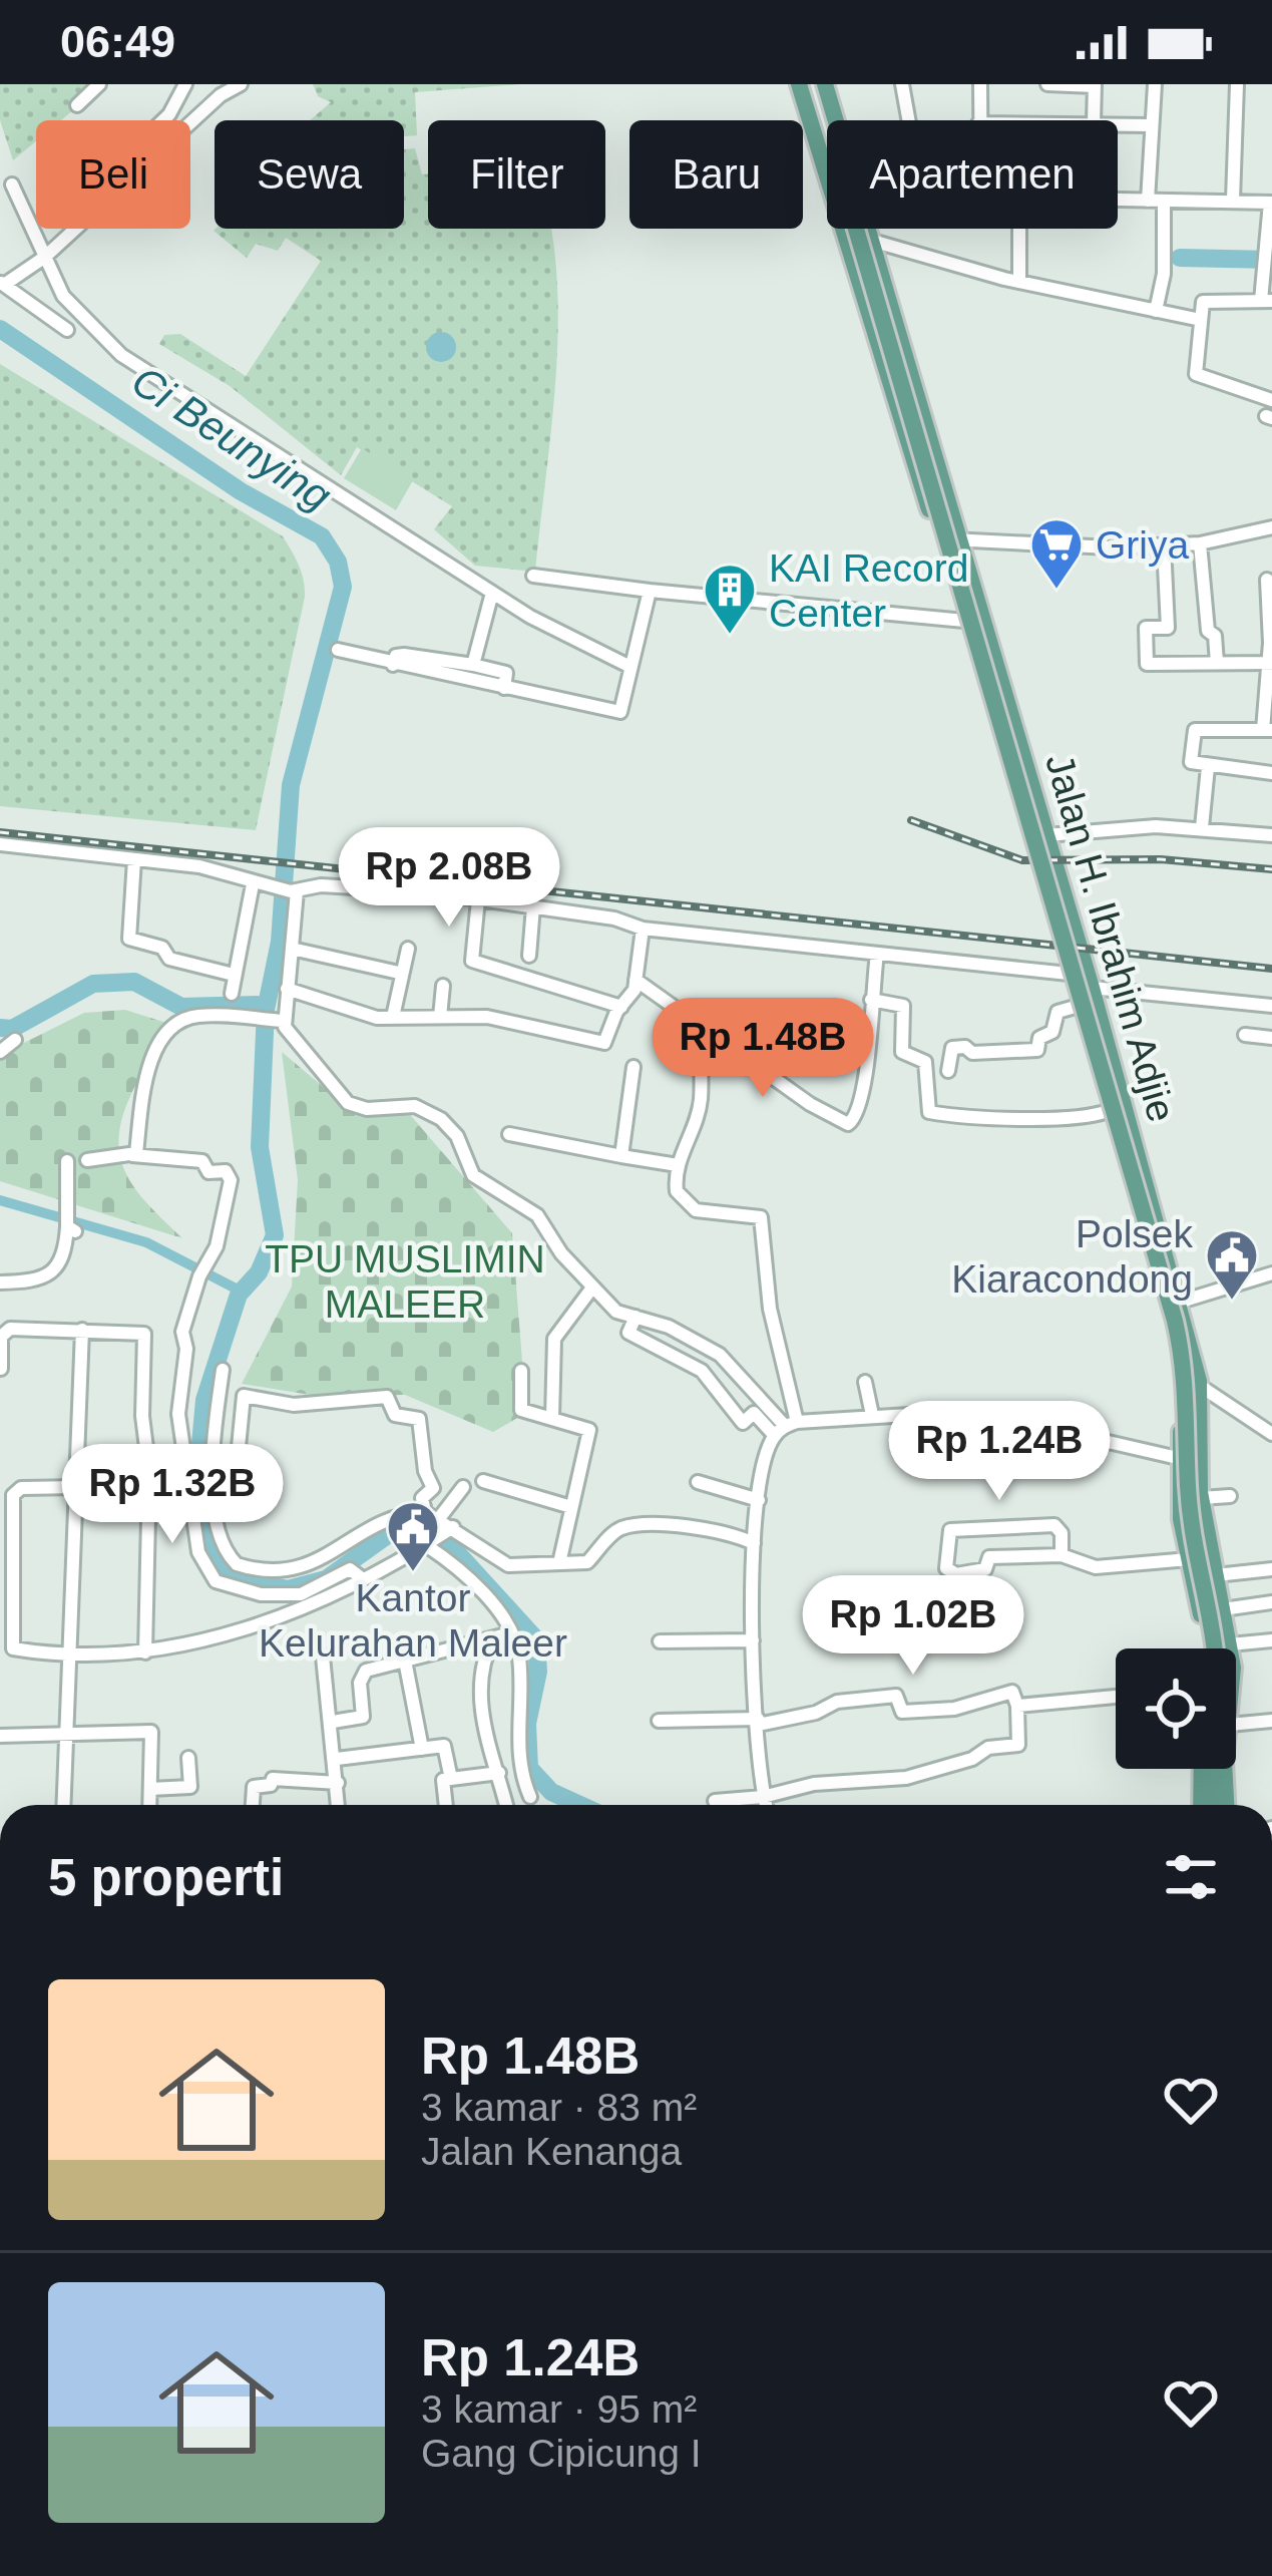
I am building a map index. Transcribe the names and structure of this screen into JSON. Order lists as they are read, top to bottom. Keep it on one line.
{"streets":{"main road":["Jalan H. Ibrahim Adjie"]},"water":["Ci Beunying"],"parks":["TPU MUSLIMIN MALEER"],"places":{"supermarket":["Griya"],"building":["KAI Record Center"],"public building":["Polsek Kiaracondong","Kantor Kelurahan Maleer"]},"page":{"status":"06:49","chip":["Beli","Sewa","Filter","Baru","Apartemen"],"price":["Rp 2.08B","Rp 1.48B","Rp 1.24B","Rp 1.32B","Rp 1.02B"],"heading":"5 properti","list":[{"name":"Rp 1.48B","note":"3 kamar · 83 m² · Jalan Kenanga"},{"name":"Rp 1.24B","note":"3 kamar · 95 m² · Gang Cipicung I"}]}}
